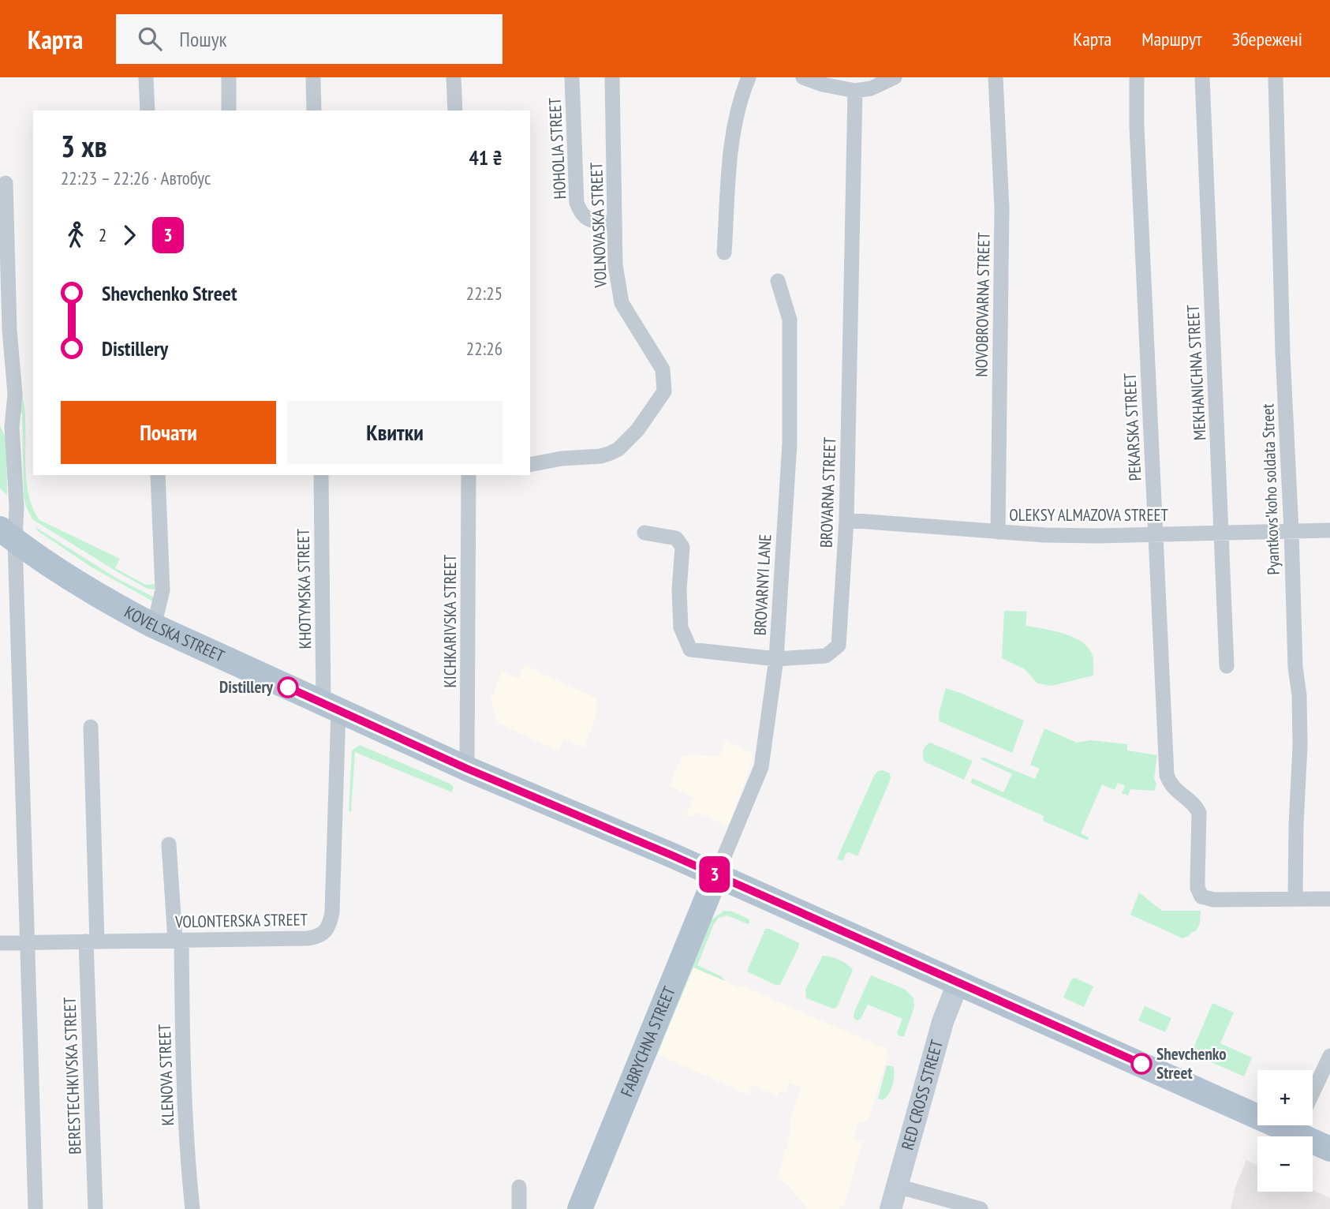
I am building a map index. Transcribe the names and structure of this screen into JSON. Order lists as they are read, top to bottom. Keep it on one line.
{"streets":{"main road":["KOVELSKA STREET","FABRYCHNA STREET","RED CROSS STREET"],"street":["HOHOLIA STREET","VOLNOVASKA STREET","NOVOBROVARNA STREET","MEKHANICHNA STREET","PEKARSKA STREET","Pyantkovsʹkoho soldata Street","BROVARNA STREET","OLEKSY ALMAZOVA STREET","BROVARNYI LANE","KHOTYMSKA STREET","KICHKARIVSKA STREET","VOLONTERSKA STREET","KLENOVA STREET","BERESTECHKIVSKA STREET"]},"crossings":[["HOHOLIA STREET","VOLNOVASKA STREET"],["NOVOBROVARNA STREET","OLEKSY ALMAZOVA STREET"],["MEKHANICHNA STREET","OLEKSY ALMAZOVA STREET"],["PEKARSKA STREET","Pyantkovsʹkoho soldata Street"],["PEKARSKA STREET","OLEKSY ALMAZOVA STREET"],["Pyantkovsʹkoho soldata Street","OLEKSY ALMAZOVA STREET"],["BROVARNA STREET","OLEKSY ALMAZOVA STREET"],["BROVARNA STREET","BROVARNYI LANE"],["KHOTYMSKA STREET","KOVELSKA STREET"],["KHOTYMSKA STREET","VOLONTERSKA STREET"],["KICHKARIVSKA STREET","KOVELSKA STREET"],["KOVELSKA STREET","VOLONTERSKA STREET"],["KOVELSKA STREET","FABRYCHNA STREET"],["KOVELSKA STREET","RED CROSS STREET"],["VOLONTERSKA STREET","KLENOVA STREET"],["VOLONTERSKA STREET","BERESTECHKIVSKA STREET"]],"places":["Distillery","Shevchenko Street"],"lines":["bus line 3"],"page":{"header":"Карта","search":"Пошук","nav":["Карта","Маршрут","Збережені"],"on_map":"3","heading":["3 хв","22:23 – 22:26 · Автобус","41 ₴"],"legs":["2","3"],"list":[{"name":"Shevchenko Street","value":"22:25"},{"name":"Distillery","value":"22:26"}],"buttons":["Почати","Квитки"],"map_buttons":["+","−"]}}
